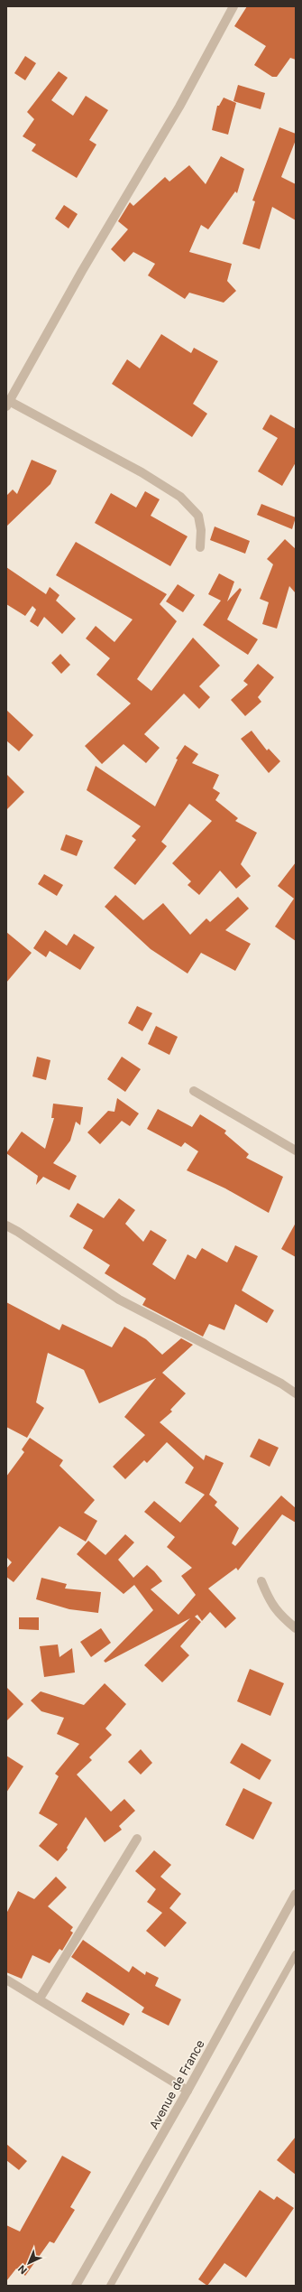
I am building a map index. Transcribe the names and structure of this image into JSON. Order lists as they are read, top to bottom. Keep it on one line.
{"streets":{"street":["Avenue de France"]},"north":"bottom left"}
